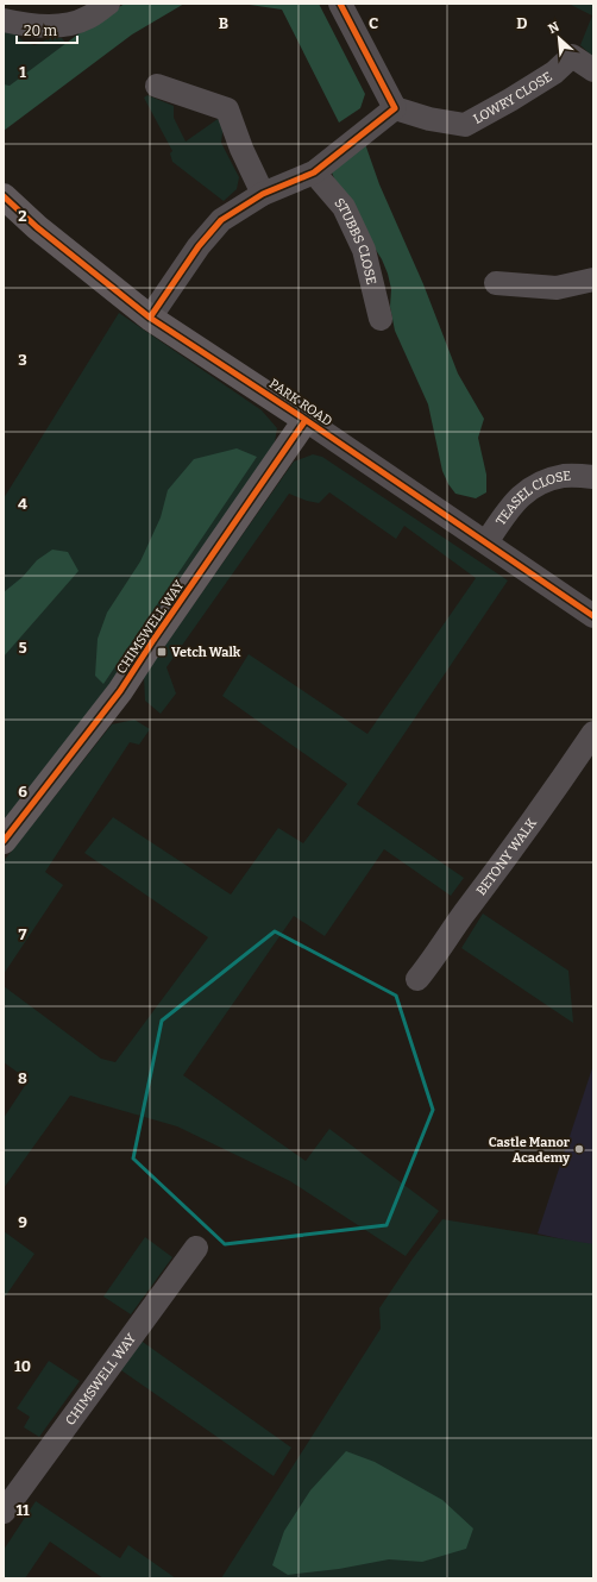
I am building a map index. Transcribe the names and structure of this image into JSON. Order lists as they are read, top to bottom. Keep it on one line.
{"streets":{"street":["LOWRY CLOSE","STUBBS CLOSE","PARK ROAD","TEASEL CLOSE","CHIMSWELL WAY","BETONY WALK"]},"crossings":[["PARK ROAD","TEASEL CLOSE"],["PARK ROAD","CHIMSWELL WAY"]],"places":{"transit":["Vetch Walk"],"other":["Castle Manor Academy"]},"scale_bar":"20 m","north":"top left","grid":{"columns":["B","C","D"],"rows":["1","2","3","4","5","6","7","8","9","10","11"]}}
